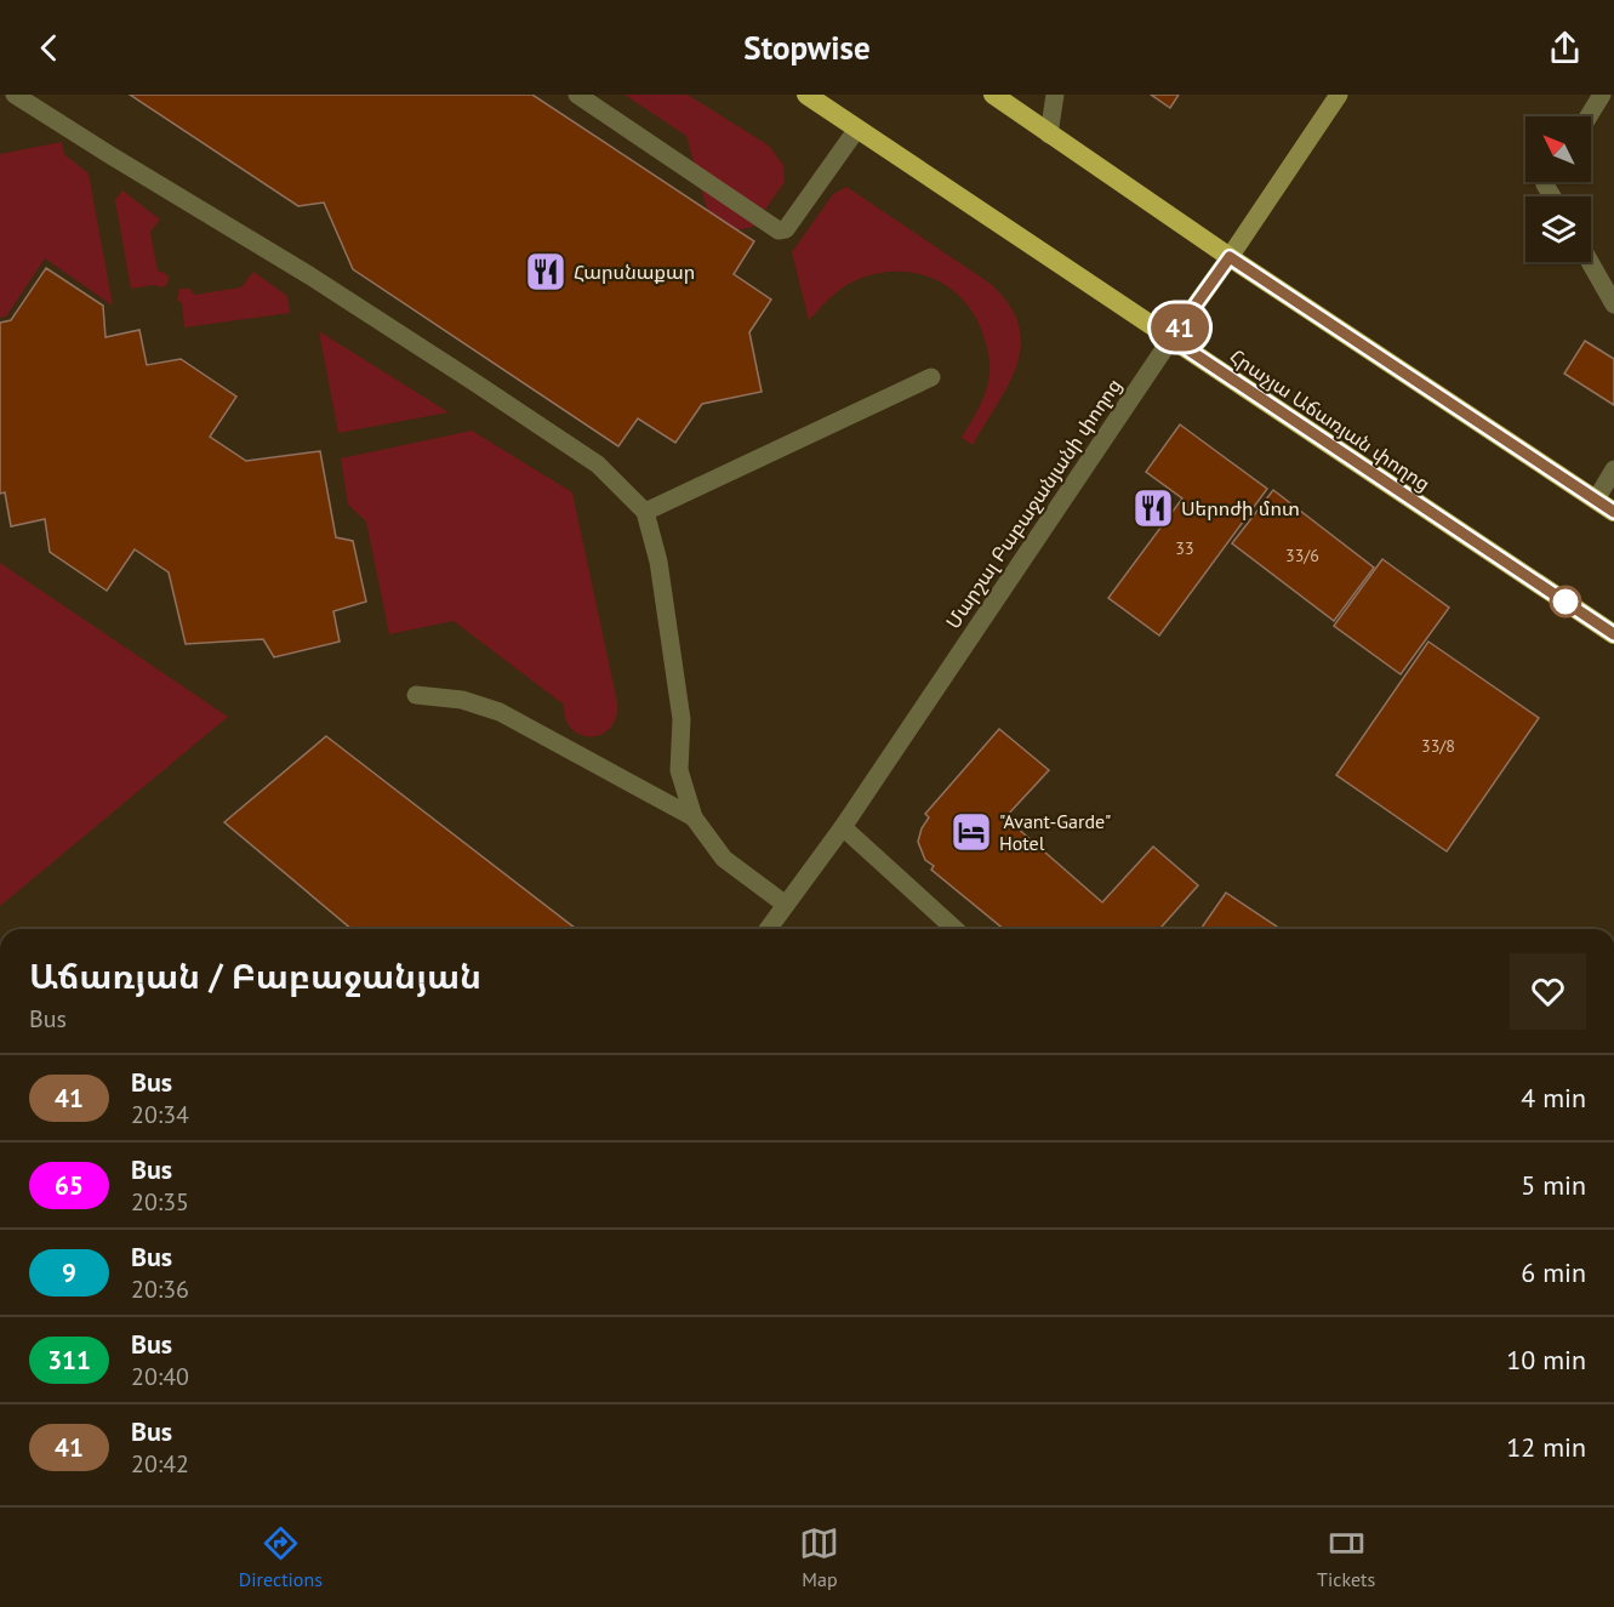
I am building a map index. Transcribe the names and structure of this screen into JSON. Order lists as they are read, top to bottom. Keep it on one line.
{"streets":{"highway":["Հրաչյա Աճառյան փողոց"],"main road":["Մարշալ Բաբաջանյանի փողոց"]},"crossings":[["Հրաչյա Աճառյան փողոց","Մարշալ Բաբաջանյանի փողոց"]],"places":{"restaurant":["Հարսնաքար","Սերոժի մոտ"],"hotel":["\"Avant-Garde\" Hotel"]},"lines":["bus line 41"],"house_numbers":["33","33/6","33/8"],"north":"top left","page":{"header":"Stopwise","on_map":"41","heading":["Աճառյան / Բաբաջանյան","Bus"],"list":[{"mark":"41","name":"Bus","note":"20:34","value":"4 min"},{"mark":"65","name":"Bus","note":"20:35","value":"5 min"},{"mark":"9","name":"Bus","note":"20:36","value":"6 min"},{"mark":"311","name":"Bus","note":"20:40","value":"10 min"},{"mark":"41","name":"Bus","note":"20:42","value":"12 min"}],"tabs":["Directions","Map","Tickets"]}}
